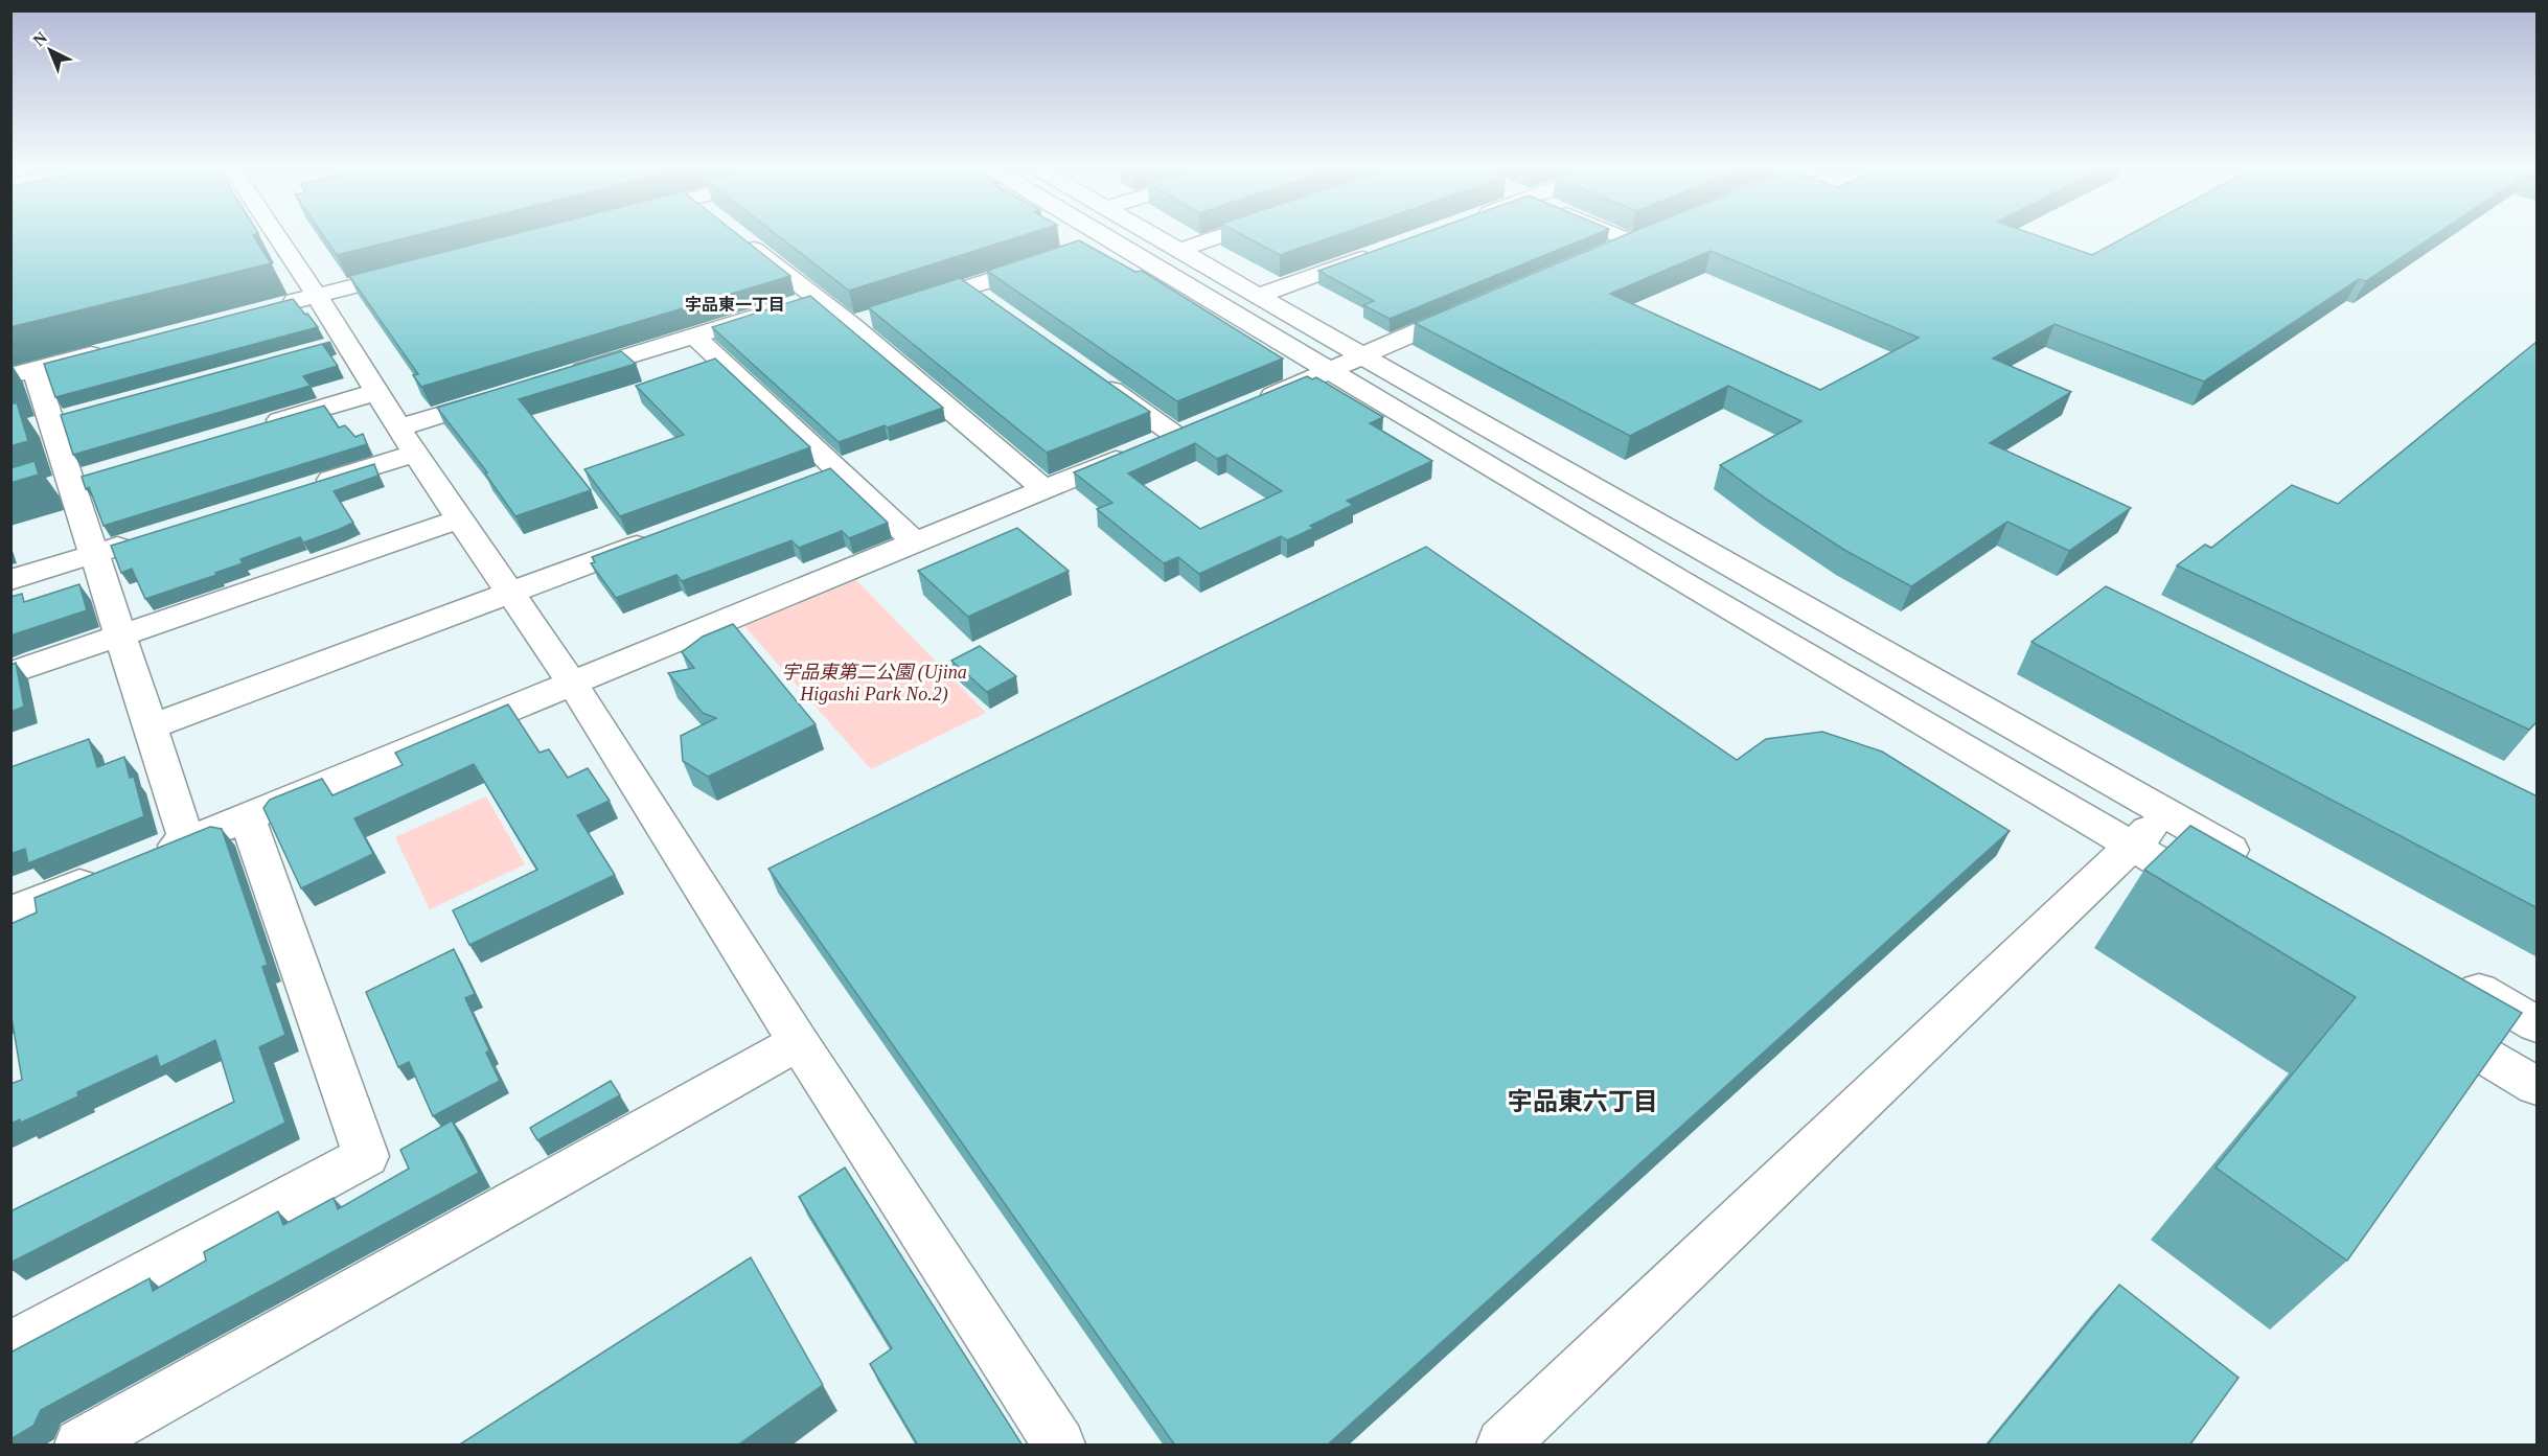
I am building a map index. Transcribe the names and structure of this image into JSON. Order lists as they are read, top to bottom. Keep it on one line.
{"districts":["宇品東一丁目","宇品東六丁目"],"parks":["宇品東第二公園 (Ujina Higashi Park No.2)"],"north":"top left"}
